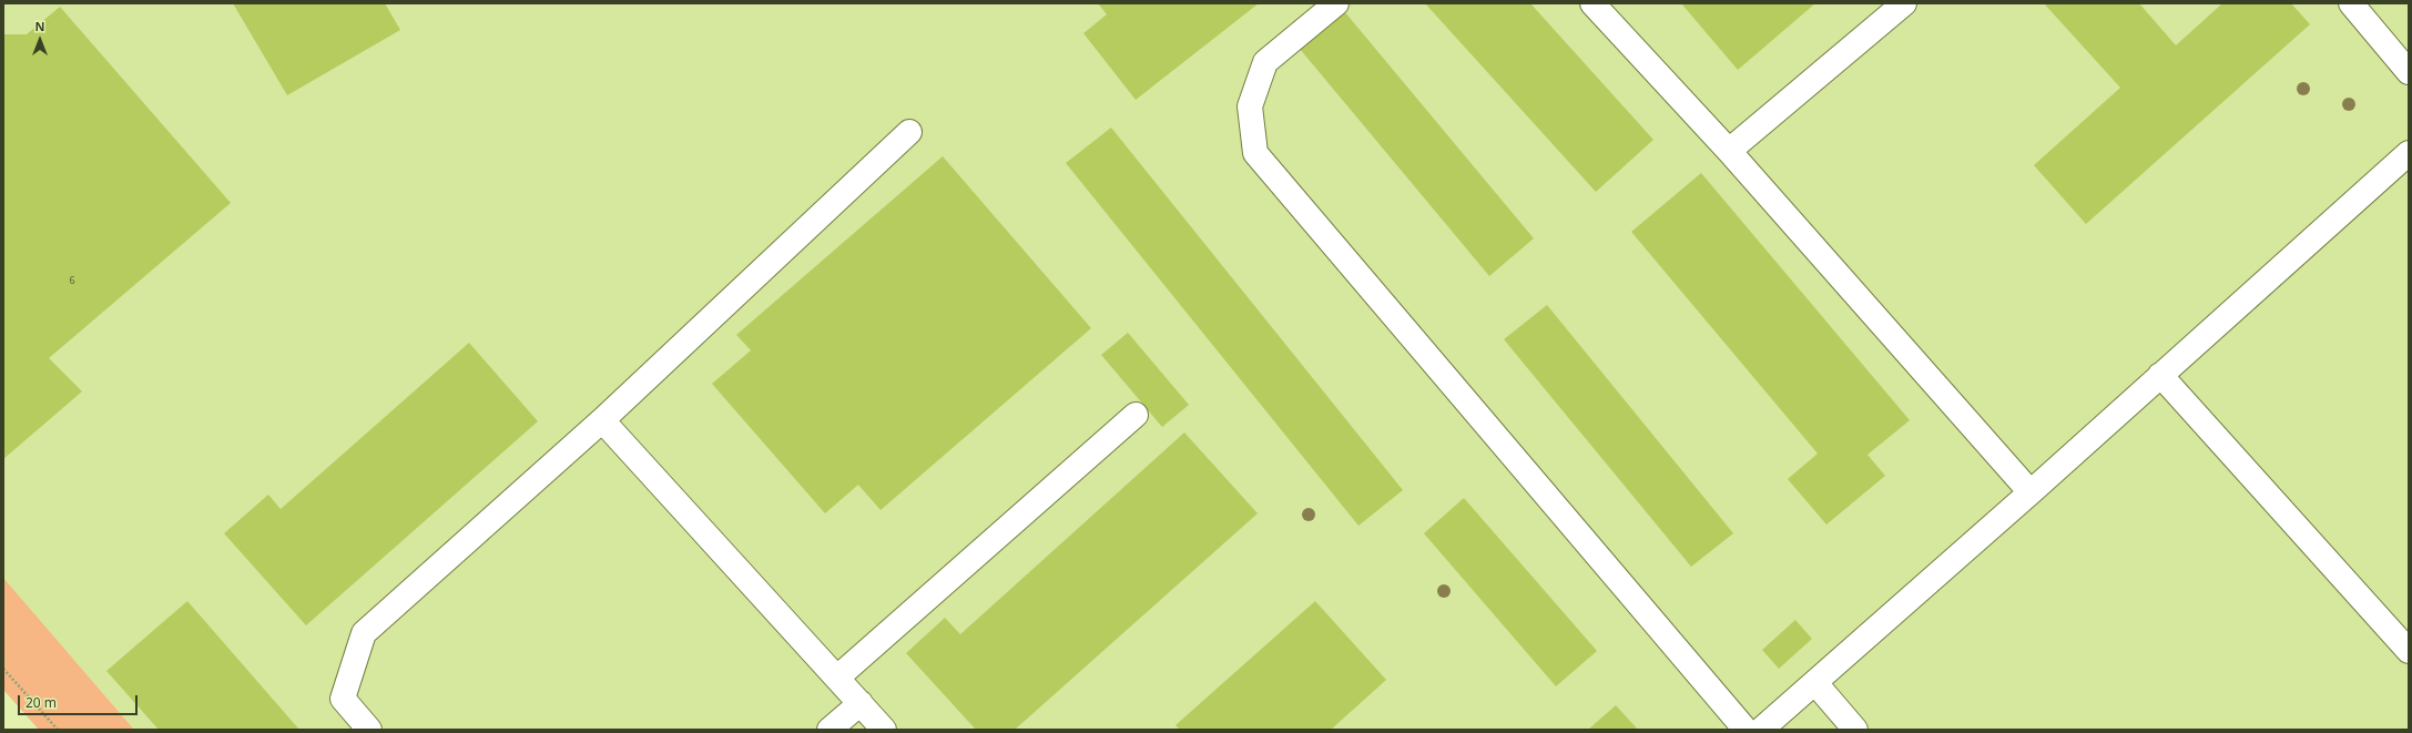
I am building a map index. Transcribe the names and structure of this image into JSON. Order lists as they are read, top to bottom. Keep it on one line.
{"house_numbers":["6"],"scale_bar":"20 m","north":"top"}
